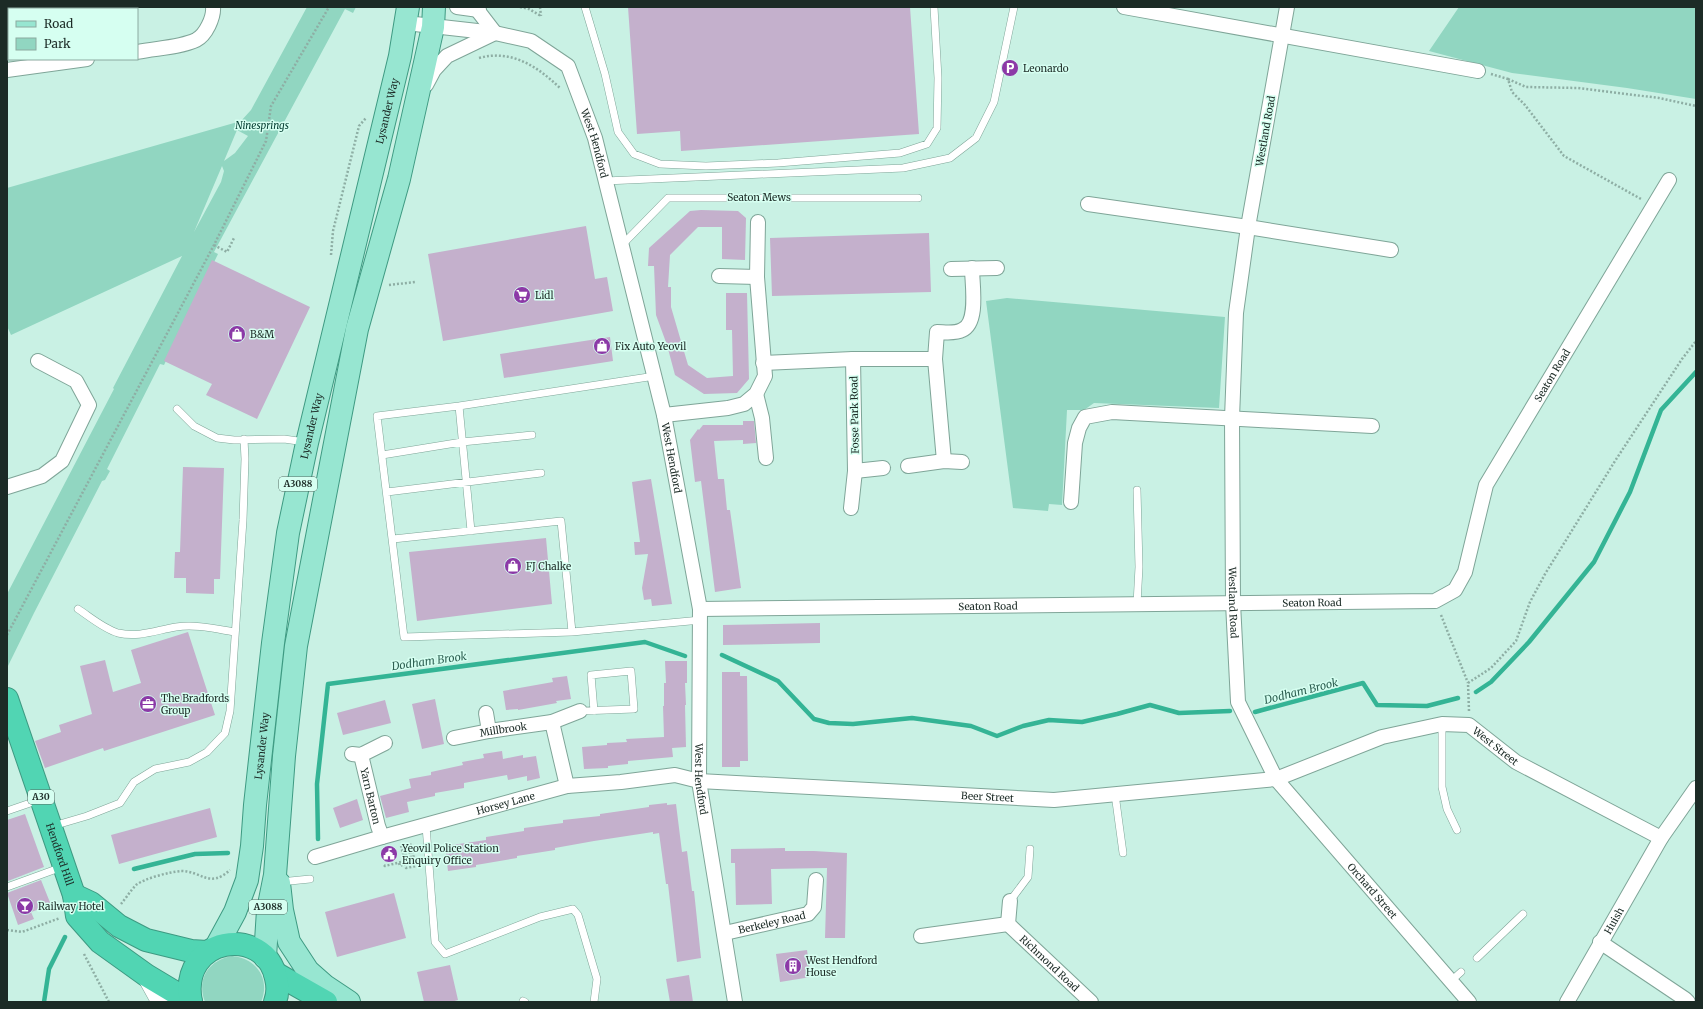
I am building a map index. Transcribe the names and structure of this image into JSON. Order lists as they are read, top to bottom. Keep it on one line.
{"streets":{"highway":["A30","Hendford Hill"],"main road":["Lysander Way","A3088"],"street":["Westland Road","West Hendford","Seaton Road","Fosse Park Road","Millbrook","West Street","Yarn Barton","Beer Street","Horsey Lane","Orchard Street","Huish","Berkeley Road","Richmond Road"],"lane":["Seaton Mews"]},"crossings":[["Lysander Way","West Hendford"],["Lysander Way","Hendford Hill"],["Westland Road","Seaton Road"],["Westland Road","West Street"],["Westland Road","Beer Street"],["Westland Road","Orchard Street"],["West Hendford","Seaton Mews"],["West Hendford","Seaton Road"],["West Hendford","A3088"],["West Hendford","Beer Street"],["West Hendford","Horsey Lane"],["West Hendford","Berkeley Road"],["A3088","Hendford Hill"],["West Street","Beer Street"],["West Street","Orchard Street"],["West Street","Huish"],["Yarn Barton","Horsey Lane"],["Beer Street","Horsey Lane"],["Beer Street","Orchard Street"]],"water":["Dodham Brook"],"parks":["Ninesprings"],"places":{"parking":["Leonardo"],"supermarket":["Lidl"],"shop":["B&M","Fix Auto Yeovil","FJ Chalke"],"office":["The Bradfords Group"],"public building":["Yeovil Police Station Enquiry Office"],"bar":["Railway Hotel"],"building":["West Hendford House"]},"legend":["Road","Park"]}
